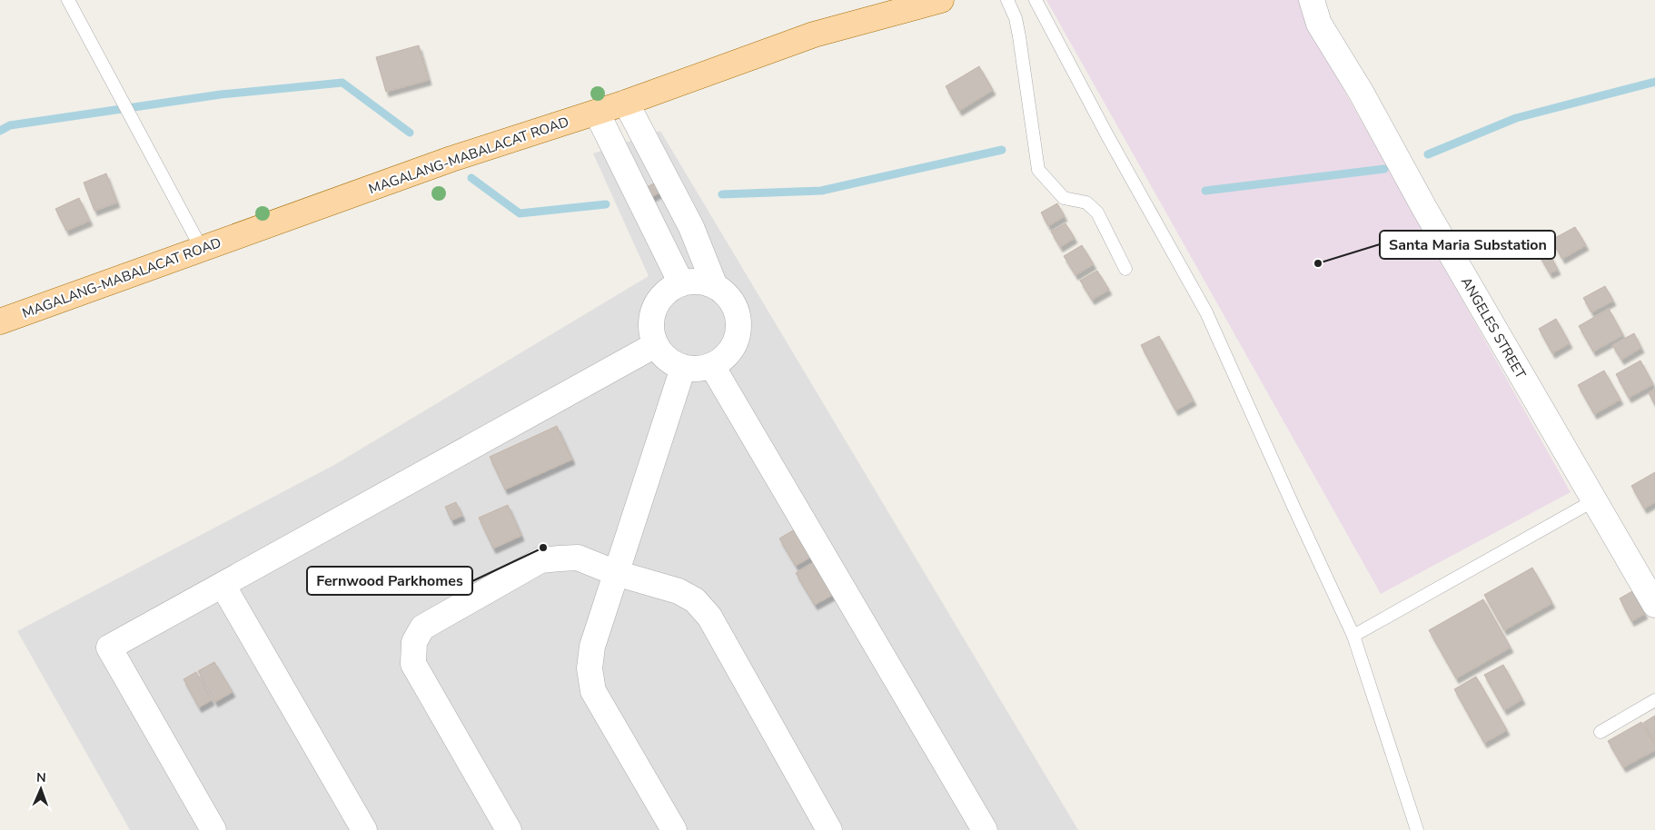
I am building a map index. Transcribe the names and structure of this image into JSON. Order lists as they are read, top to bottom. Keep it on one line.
{"streets":{"main road":["MAGALANG-MABALACAT ROAD"],"street":["ANGELES STREET"]},"places":["Santa Maria Substation","Fernwood Parkhomes"],"north":"top"}
